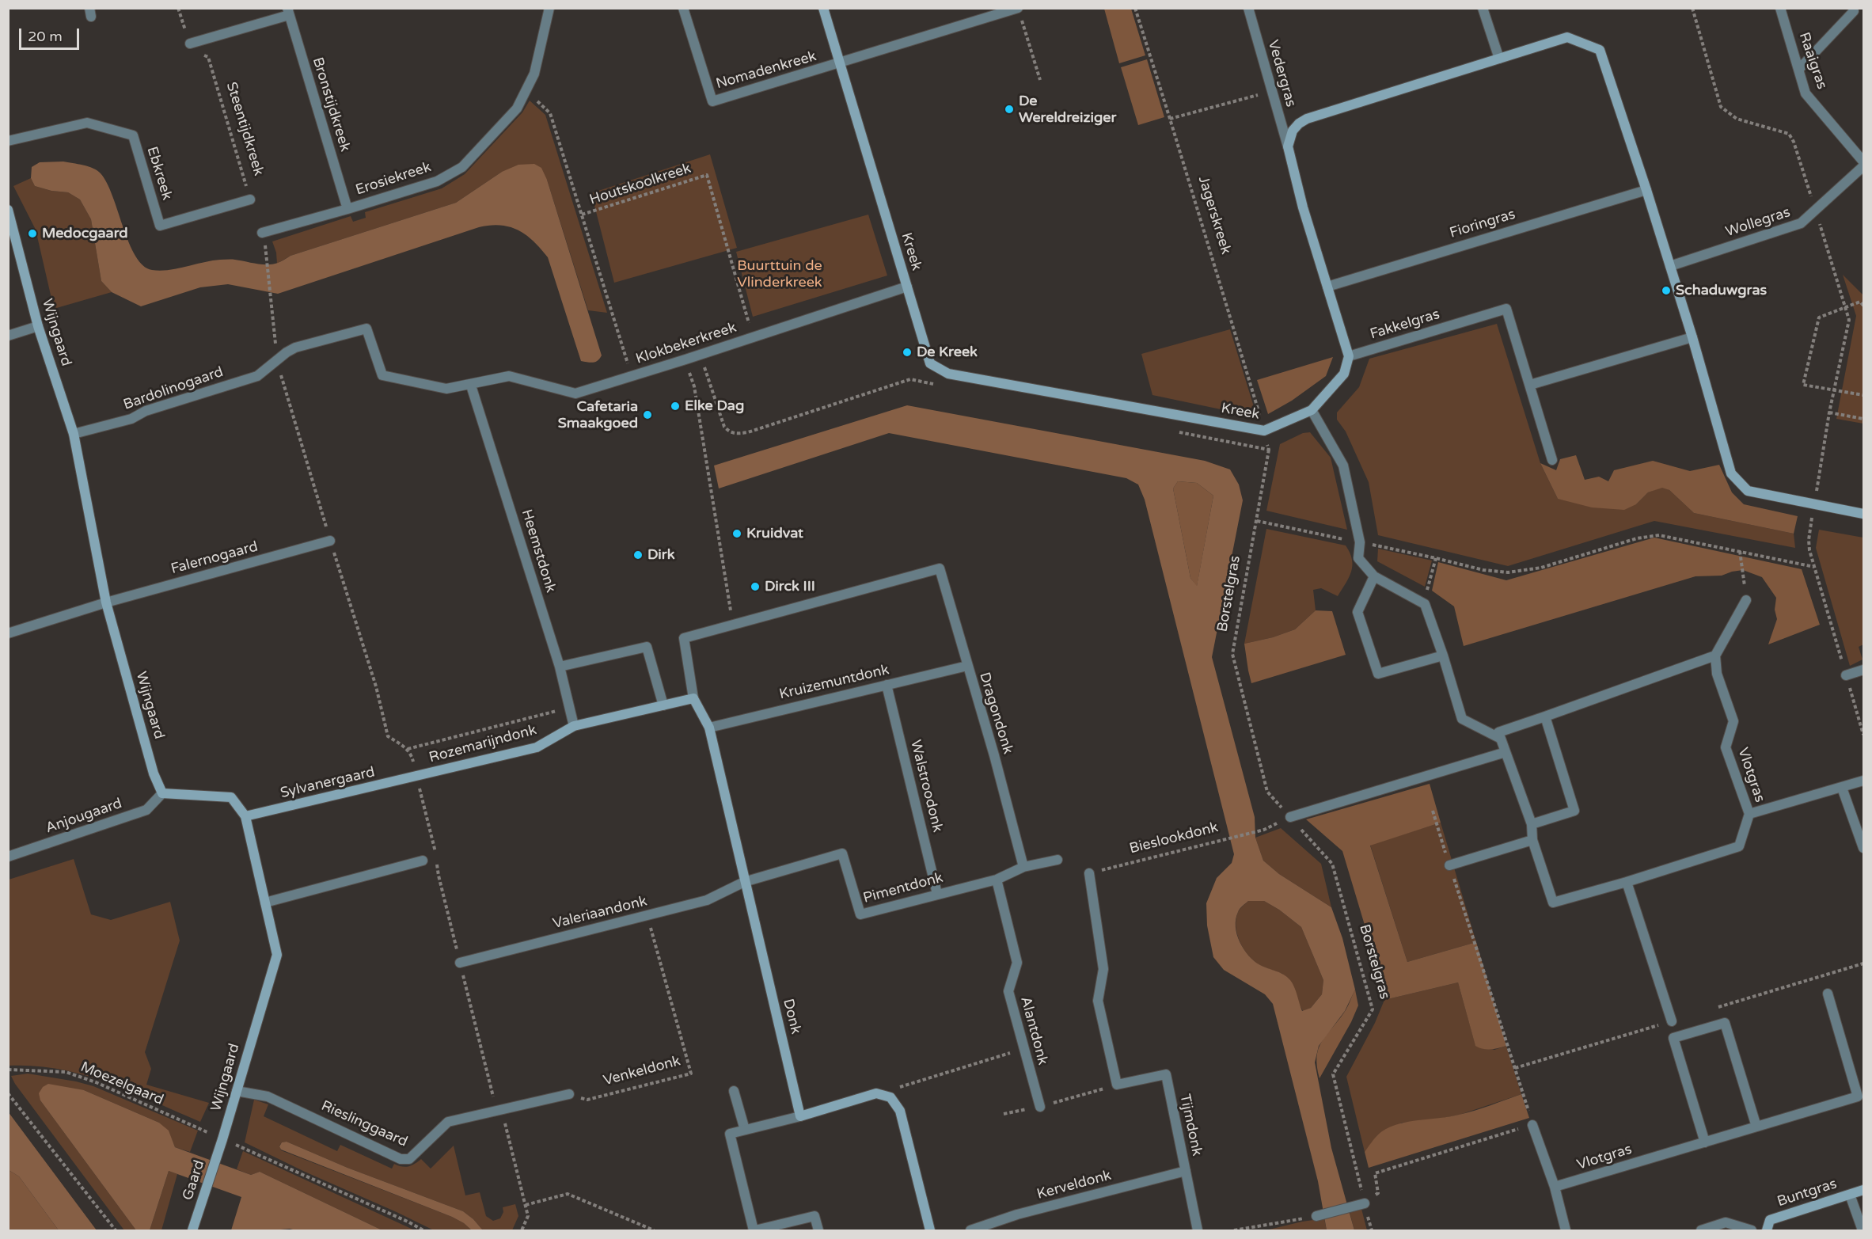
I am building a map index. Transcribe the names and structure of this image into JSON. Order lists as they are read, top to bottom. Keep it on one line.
{"streets":{"street":["Raaigras","Nomadenkreek","Vedergras","Bronstijdkreek","Ebkreek","Erosiekreek","Wollegras","Fioringras","Kreek","Fakkelgras","Wijngaard","Klokbekerkreek","Bardolinogaard","Heemstdonk","Falernogaard","Kruizemuntdonk","Dragondonk","Rozemarijndonk","Vlotgras","Sylvanergaard","Walstroodonk","Anjougaard","Pimentdonk","Valeriaandonk","Donk","Alantdonk","Rieslinggaard","Tijmdonk","Gaard","Kerveldonk","Buntgras"],"path":["Steentijdkreek","Houtskoolkreek","Jagerskreek","Borstelgras","Bieslookdonk","Venkeldonk","Moezelgaard"]},"crossings":[["Nomadenkreek","Kreek"],["Bronstijdkreek","Erosiekreek"],["Steentijdkreek","Ebkreek"],["Erosiekreek","Houtskoolkreek"],["Houtskoolkreek","Klokbekerkreek"],["Jagerskreek","Kreek"],["Kreek","Klokbekerkreek"],["Kreek","Borstelgras"],["Wijngaard","Bardolinogaard"],["Wijngaard","Falernogaard"],["Wijngaard","Sylvanergaard"],["Wijngaard","Anjougaard"],["Wijngaard","Moezelgaard"],["Wijngaard","Rieslinggaard"],["Wijngaard","Gaard"],["Klokbekerkreek","Bardolinogaard"],["Klokbekerkreek","Heemstdonk"],["Bardolinogaard","Heemstdonk"],["Heemstdonk","Rozemarijndonk"],["Kruizemuntdonk","Dragondonk"],["Kruizemuntdonk","Walstroodonk"],["Kruizemuntdonk","Donk"],["Dragondonk","Pimentdonk"],["Rozemarijndonk","Sylvanergaard"],["Rozemarijndonk","Donk"],["Walstroodonk","Pimentdonk"],["Pimentdonk","Valeriaandonk"],["Pimentdonk","Donk"],["Pimentdonk","Alantdonk"],["Valeriaandonk","Donk"],["Valeriaandonk","Venkeldonk"],["Venkeldonk","Rieslinggaard"],["Moezelgaard","Gaard"],["Tijmdonk","Kerveldonk"]],"parks":["Buurttuin de Vlinderkreek"],"places":["De Wereldreiziger","Medocgaard","Schaduwgras","De Kreek","Elke Dag","Cafetaria Smaakgoed","Kruidvat","Dirk","Dirck III"],"scale_bar":"20 m"}
